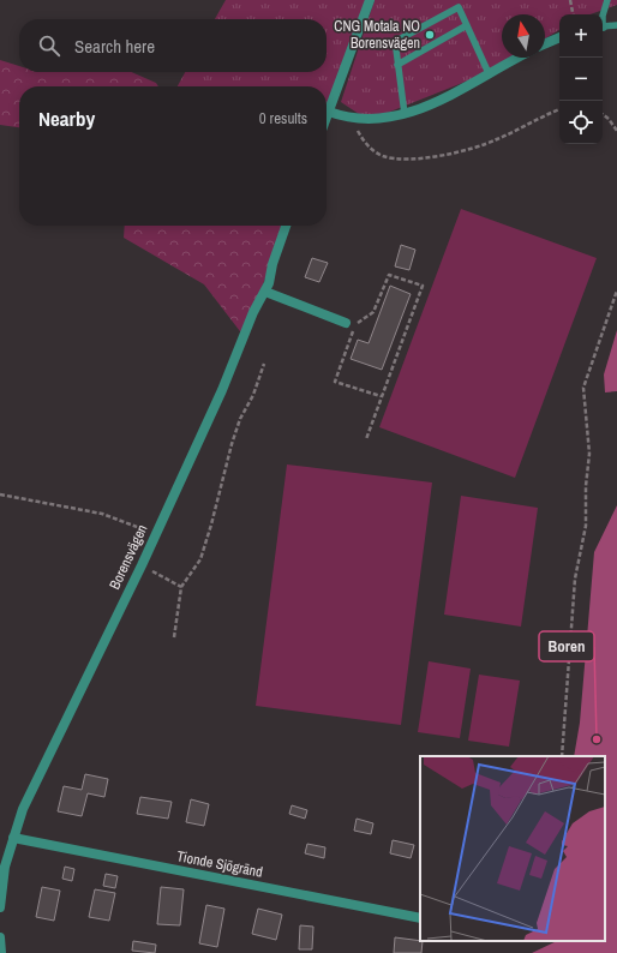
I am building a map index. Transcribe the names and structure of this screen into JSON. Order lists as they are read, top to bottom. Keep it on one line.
{"streets":{"street":["Borensvägen","Tionde Sjögränd"]},"crossings":[["Borensvägen","Tionde Sjögränd"]],"places":["CNG Motala NO Borensvägen","Boren"],"north":"top","page":{"map_buttons":["+","−"],"search":"Search here","heading":["Nearby","0 results"]}}
